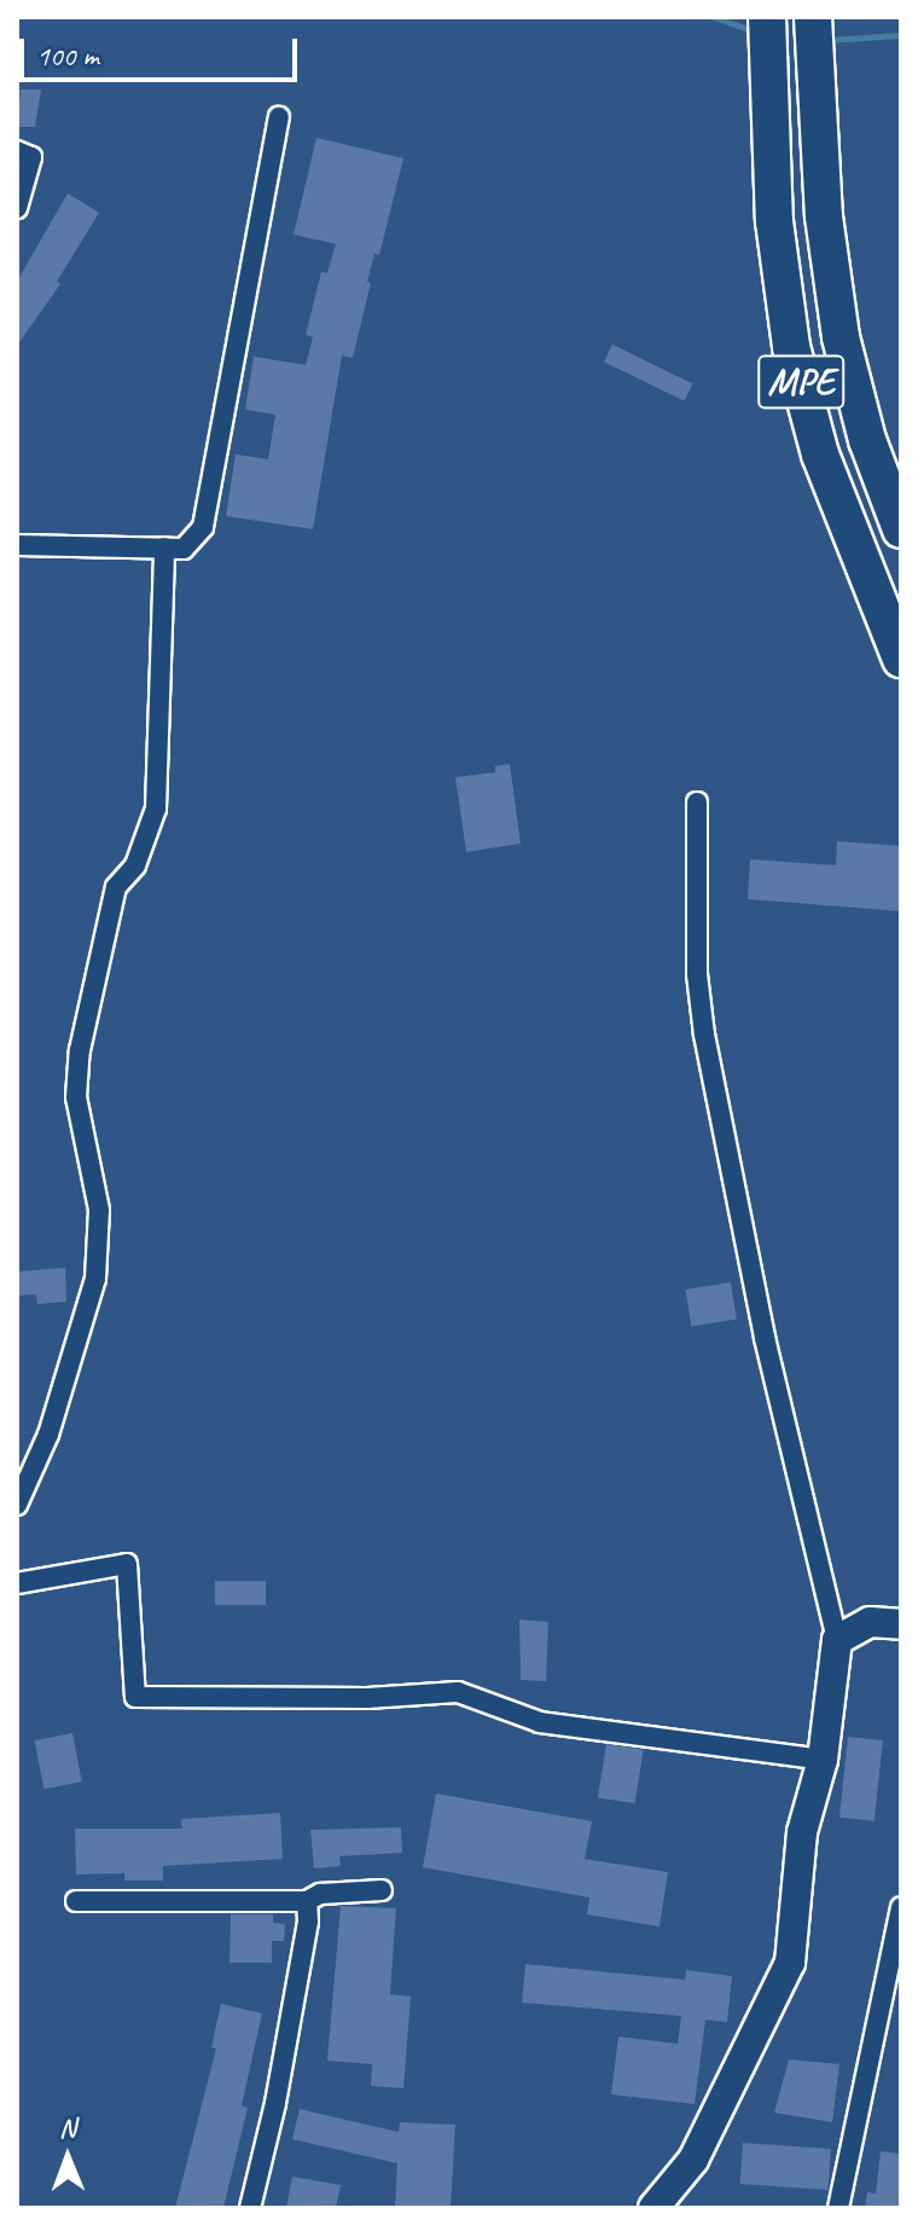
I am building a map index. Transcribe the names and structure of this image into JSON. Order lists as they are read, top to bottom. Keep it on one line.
{"streets":{"highway":["MPE"]},"scale_bar":"100 m","north":"top"}
